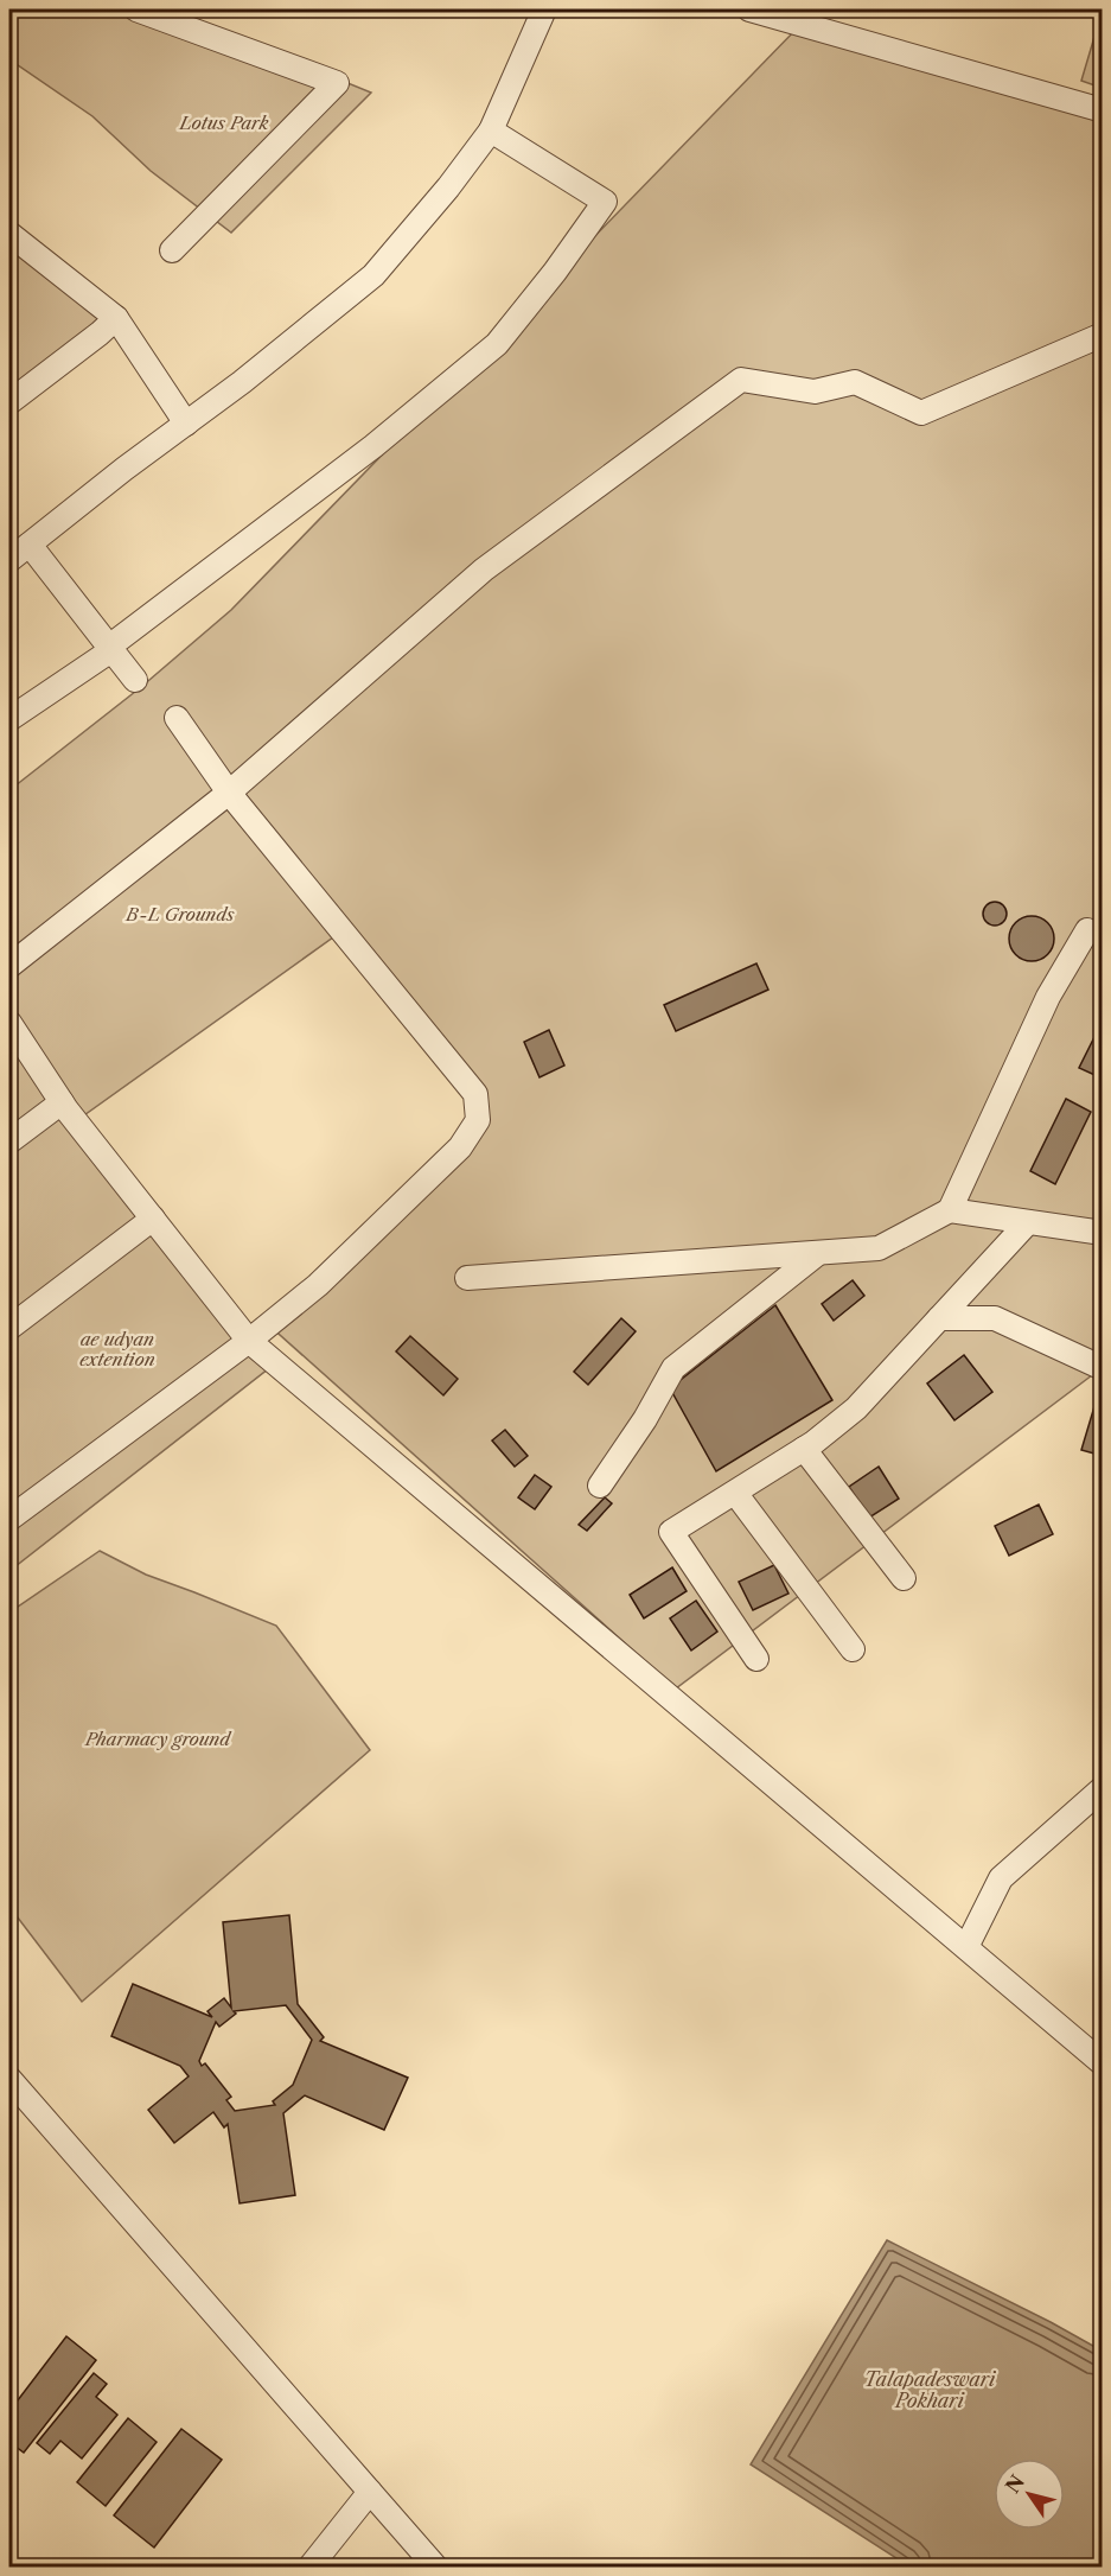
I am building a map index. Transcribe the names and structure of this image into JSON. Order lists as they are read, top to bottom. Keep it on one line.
{"water":["Talapadeswari Pokhari"],"parks":["Lotus Park","B-L Grounds","ae udyan extention","Pharmacy ground"],"north":"top left"}
